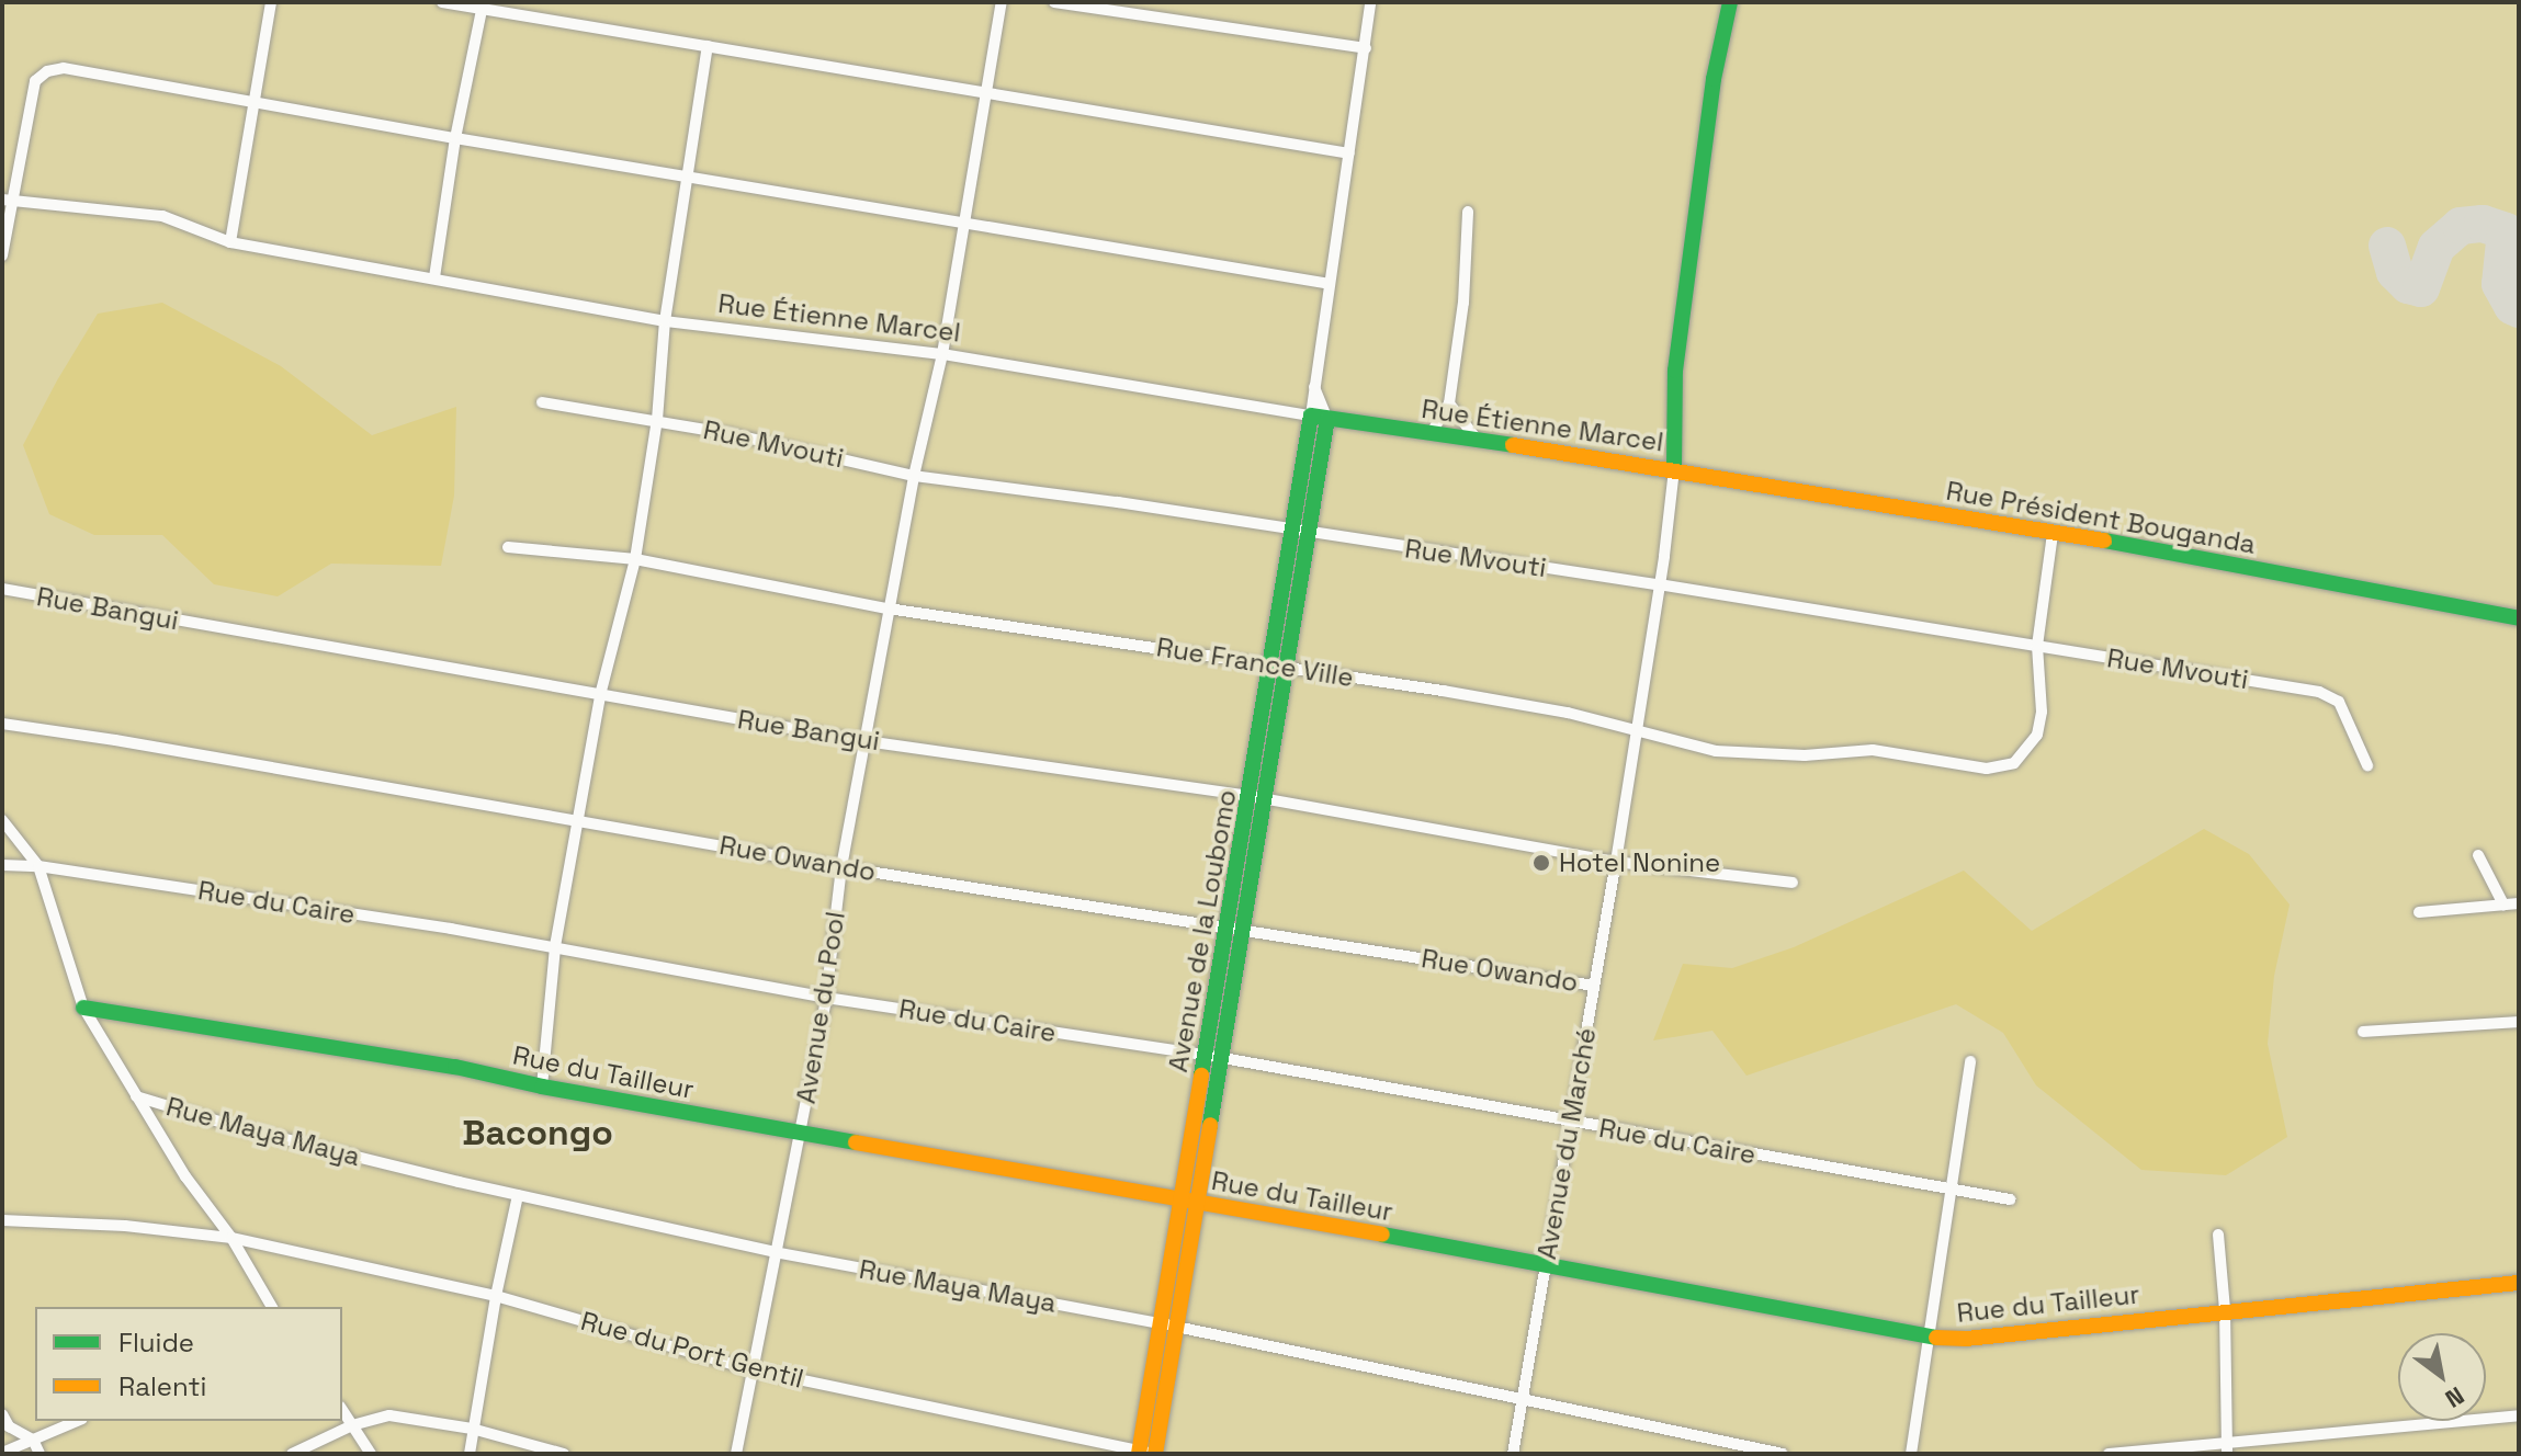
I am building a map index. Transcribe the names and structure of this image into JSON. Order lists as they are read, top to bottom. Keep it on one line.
{"streets":{"street":["Rue Étienne Marcel","Rue Mvouti","Rue Président Bouganda","Rue Bangui","Rue France Ville","Rue Owando","Rue du Caire","Avenue de la Loubomo","Avenue du Pool","Rue du Tailleur","Rue Maya Maya","Avenue du Marché","Rue du Port Gentil"]},"crossings":[["Rue Étienne Marcel","Rue Président Bouganda"],["Rue Étienne Marcel","Avenue de la Loubomo"],["Rue Étienne Marcel","Avenue du Pool"],["Rue Étienne Marcel","Avenue du Marché"],["Rue Mvouti","Rue France Ville"],["Rue Mvouti","Avenue de la Loubomo"],["Rue Mvouti","Avenue du Pool"],["Rue Mvouti","Avenue du Marché"],["Rue Président Bouganda","Avenue du Marché"],["Rue Bangui","Avenue de la Loubomo"],["Rue Bangui","Avenue du Pool"],["Rue Bangui","Avenue du Marché"],["Rue France Ville","Avenue de la Loubomo"],["Rue France Ville","Avenue du Pool"],["Rue France Ville","Avenue du Marché"],["Rue Owando","Avenue de la Loubomo"],["Rue Owando","Avenue du Pool"],["Rue Owando","Avenue du Marché"],["Rue du Caire","Avenue de la Loubomo"],["Rue du Caire","Avenue du Pool"],["Rue du Caire","Avenue du Marché"],["Avenue de la Loubomo","Rue du Tailleur"],["Avenue de la Loubomo","Rue Maya Maya"],["Avenue de la Loubomo","Rue du Port Gentil"],["Avenue du Pool","Rue du Tailleur"],["Avenue du Pool","Rue Maya Maya"],["Avenue du Pool","Rue du Port Gentil"],["Rue du Tailleur","Avenue du Marché"],["Rue Maya Maya","Avenue du Marché"]],"districts":["Bacongo"],"places":["Hotel Nonine"],"legend":["Fluide","Ralenti"],"north":"bottom right"}
